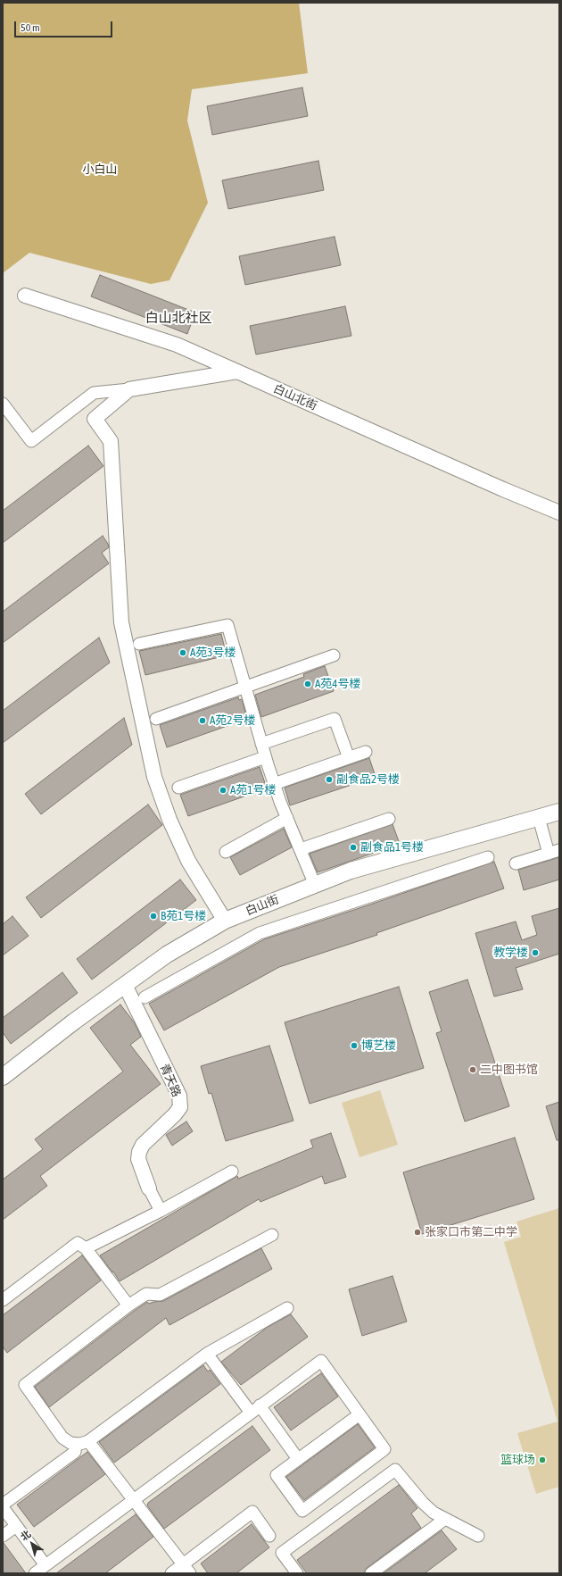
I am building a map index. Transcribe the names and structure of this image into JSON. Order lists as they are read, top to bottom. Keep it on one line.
{"streets":{"main road":["白山街"],"street":["白山北街","青天路"]},"crossings":[["白山街","青天路"]],"districts":["白山北社区"],"parks":["小白山"],"places":["A苑3号楼","A苑4号楼","A苑2号楼","副食品2号楼","A苑1号楼","副食品1号楼","B苑1号楼","教学楼","博艺楼","二中图书馆","张家口市第二中学","篮球场"],"scale_bar":"50 m","north":"top left"}
